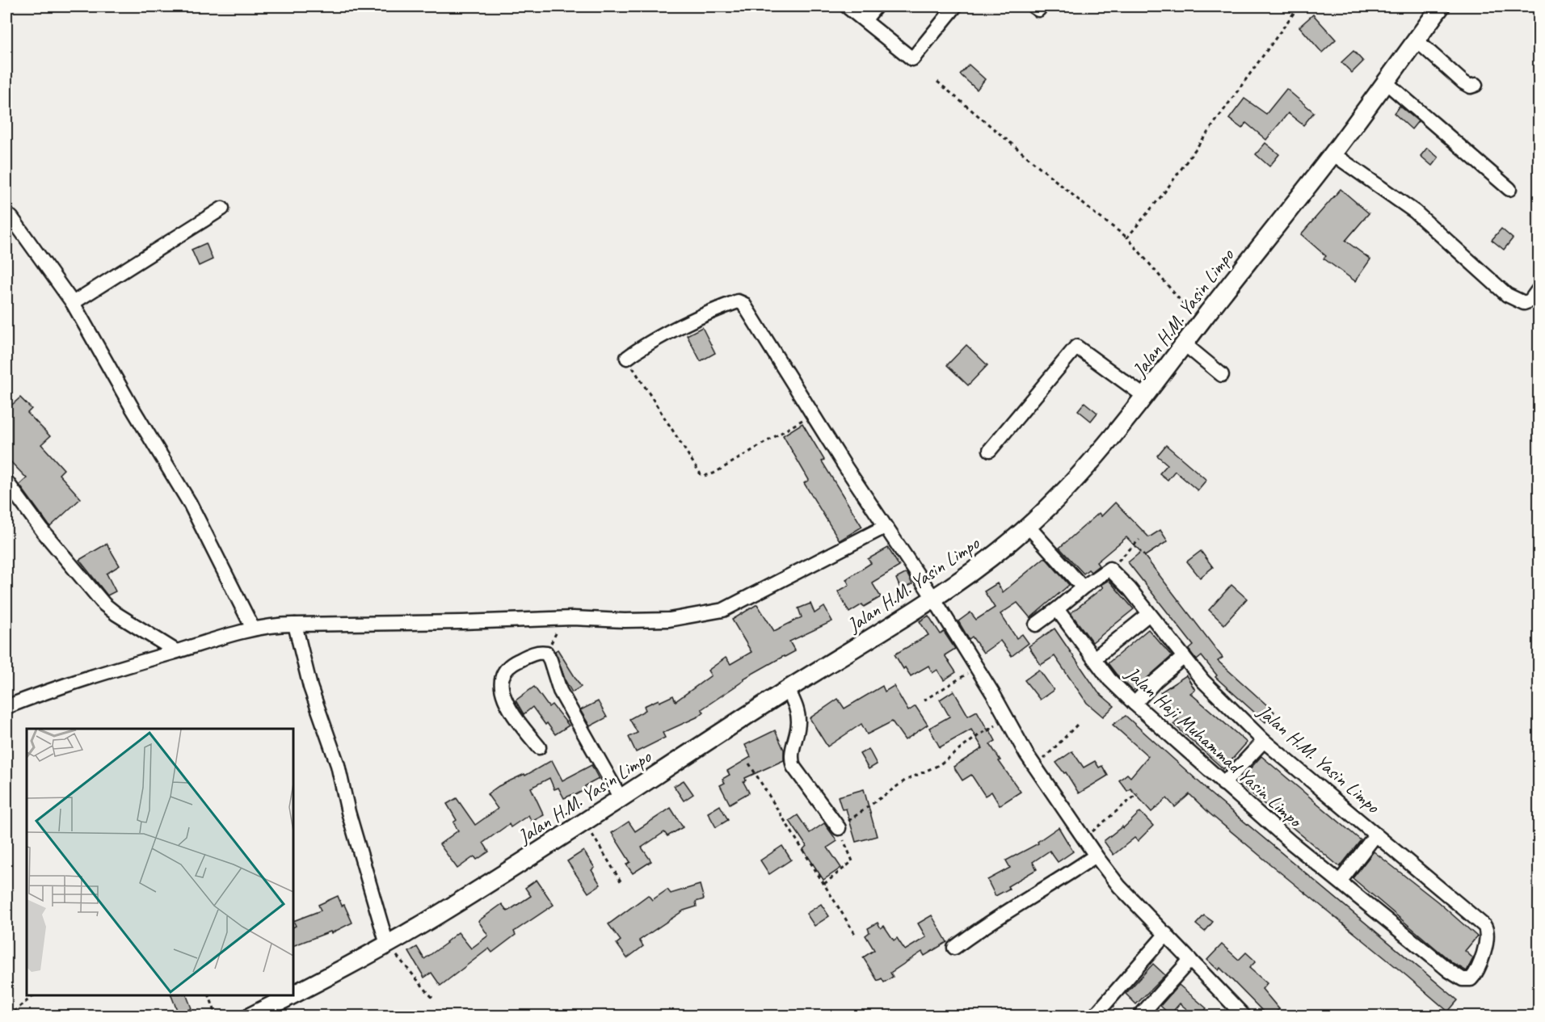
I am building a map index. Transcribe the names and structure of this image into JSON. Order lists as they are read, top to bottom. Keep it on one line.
{"streets":{"main road":["Jalan H.M. Yasin Limpo"],"street":["Jalan Haji Muhammad Yasin Limpo"]},"crossings":[["Jalan H.M. Yasin Limpo","Jalan Haji Muhammad Yasin Limpo"]]}
